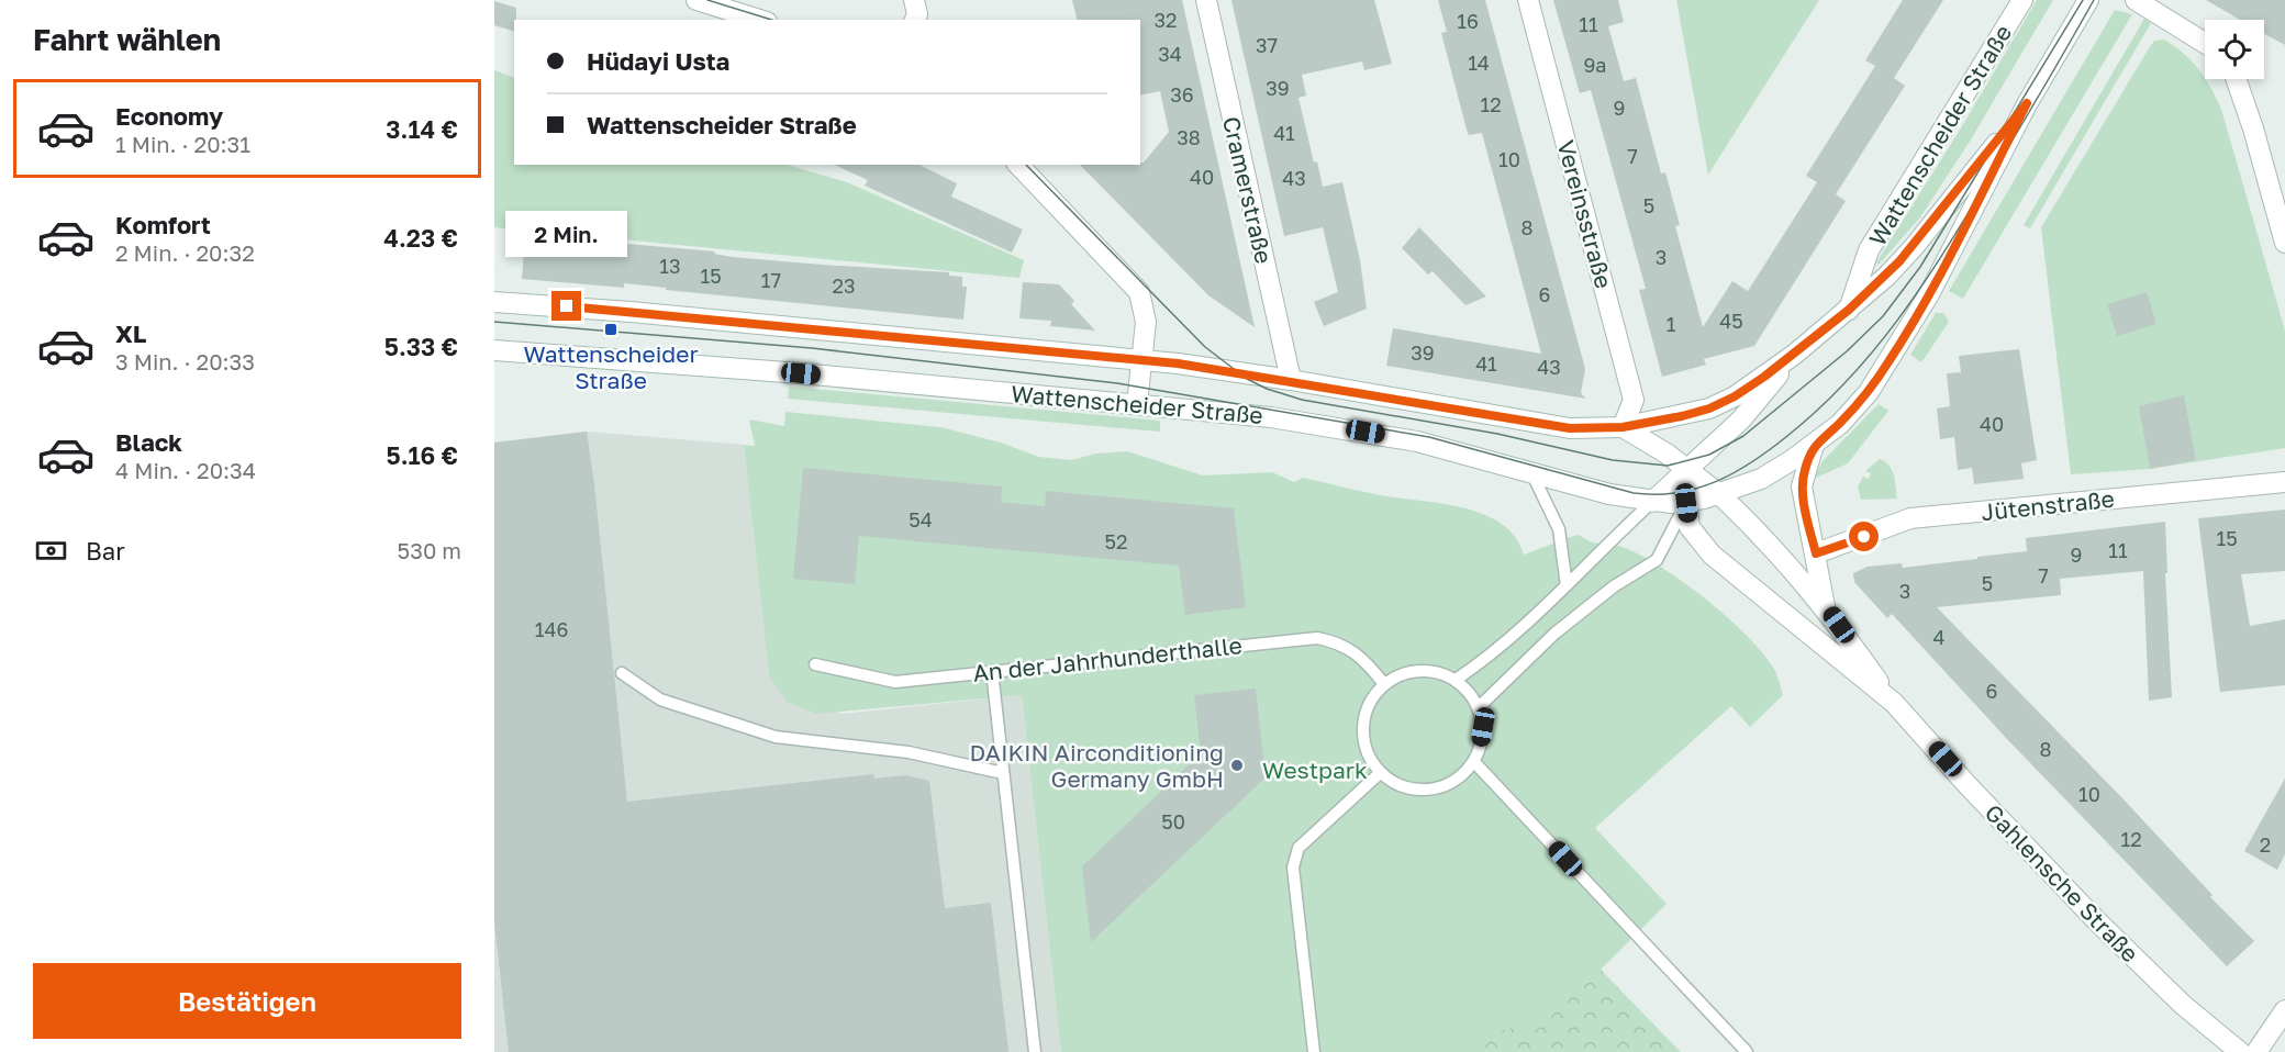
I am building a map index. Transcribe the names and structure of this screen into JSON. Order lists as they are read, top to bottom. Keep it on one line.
{"streets":{"main road":["Wattenscheider Straße","Cramerstraße","Vereinsstraße","Jütenstraße","Gahlensche Straße"],"lane":["An der Jahrhunderthalle"]},"crossings":[["Wattenscheider Straße","Cramerstraße"],["Wattenscheider Straße","Vereinsstraße"],["Wattenscheider Straße","Gahlensche Straße"],["Jütenstraße","Gahlensche Straße"]],"parks":["Westpark"],"places":{"transit":["Wattenscheider Straße"],"other":["DAIKIN Airconditioning Germany GmbH"]},"house_numbers":["32","16","11","37","34","14","9a","39","36","12","9","41","38","7","10","40","43","5","8","3","13","15","17","23","6","45","1","39","41","43","40","54","15","52","11","9","7","5","3","146","4","6","8","10","50","12","2"],"page":{"heading":"Fahrt wählen","banner":["Hüdayi Usta","Wattenscheider Straße"],"list":[{"name":"Economy","note":"1 Min. · 20:31","value":"3.14 €"},{"name":"Komfort","note":"2 Min. · 20:32","value":"4.23 €"},{"name":"XL","note":"3 Min. · 20:33","value":"5.33 €"},{"name":"Black","note":"4 Min. · 20:34","value":"5.16 €"}],"bubble":"2 Min.","pay":["Bar","530 m"],"buttons":"Bestätigen"}}
